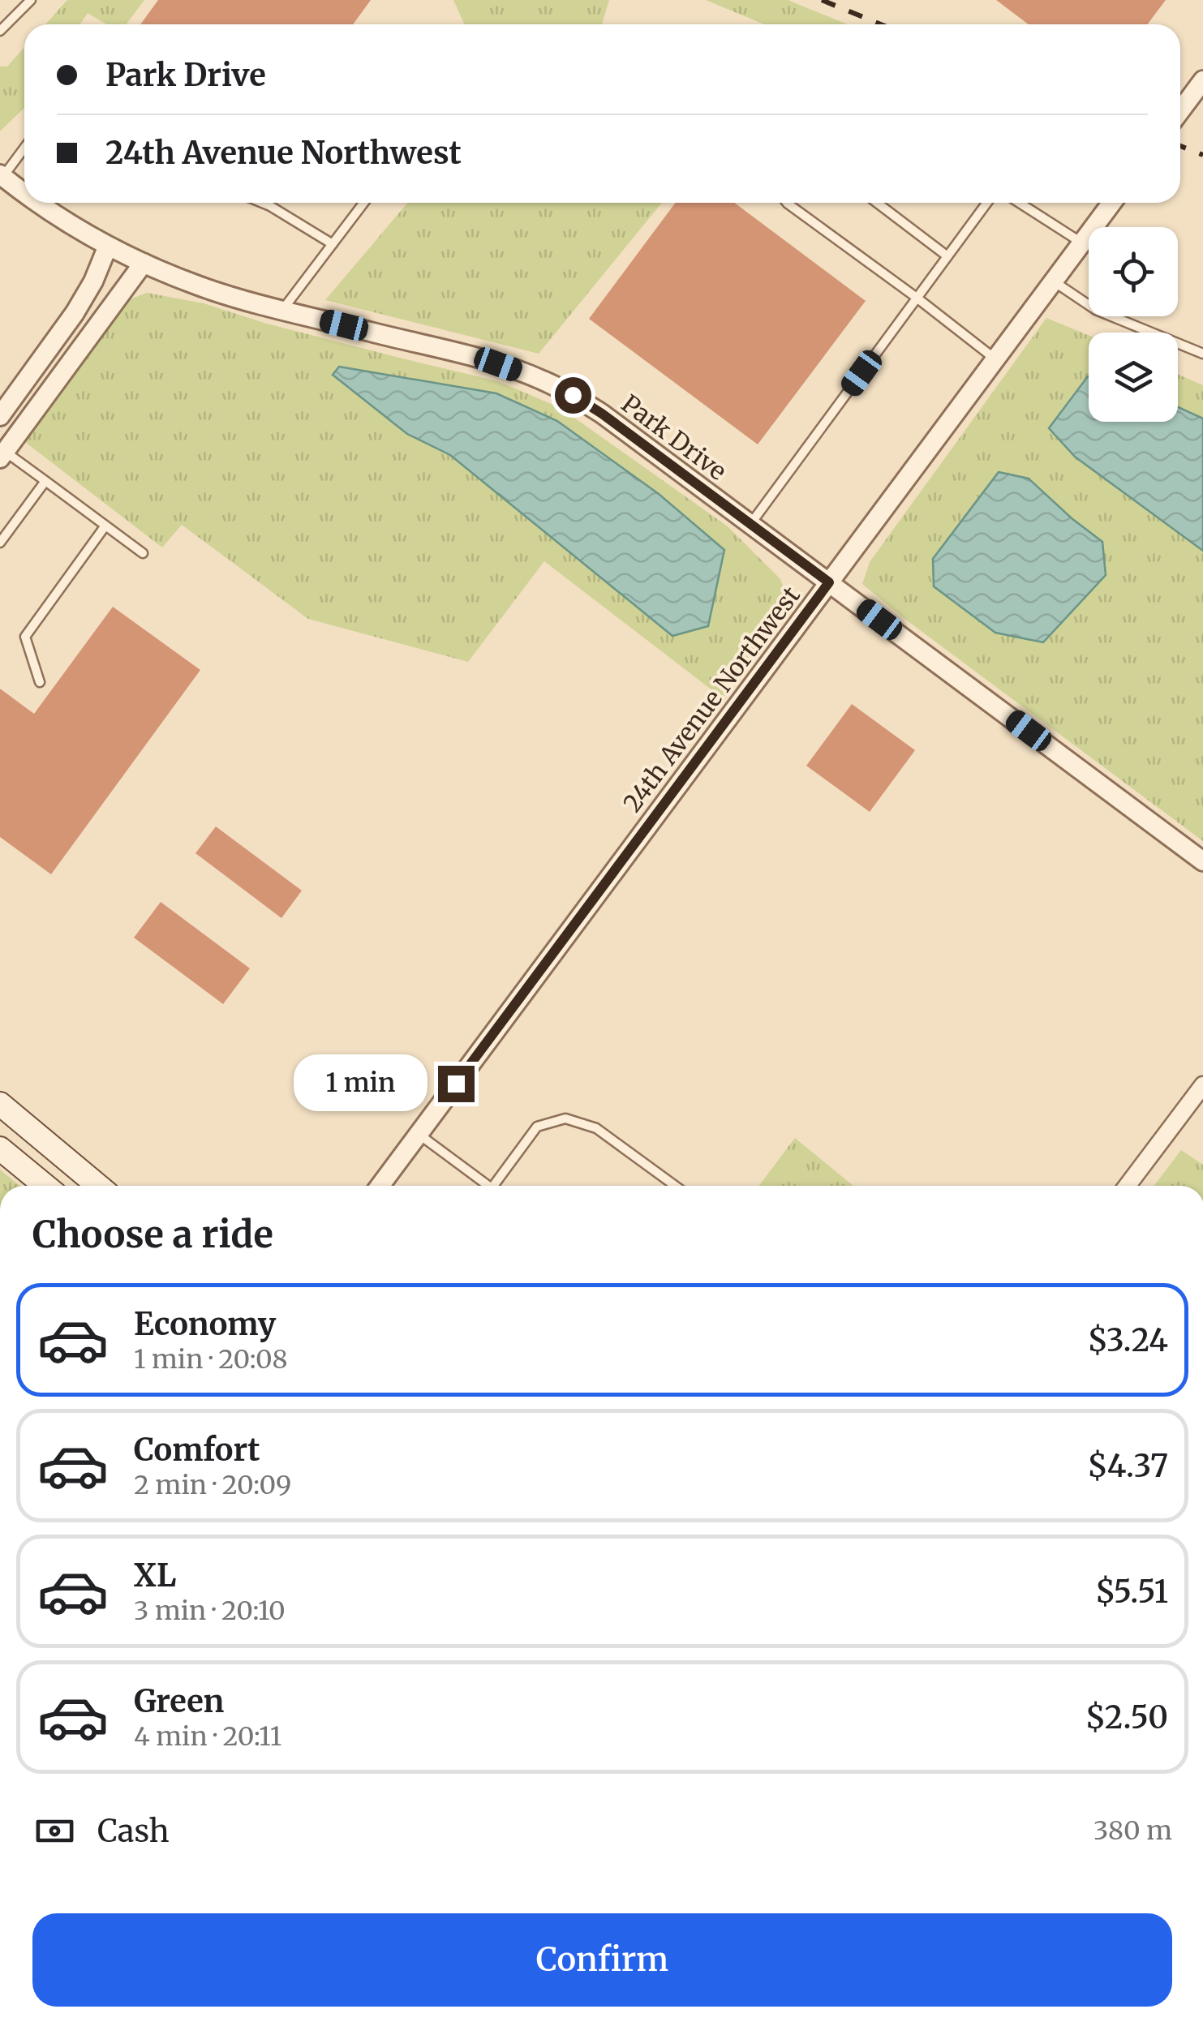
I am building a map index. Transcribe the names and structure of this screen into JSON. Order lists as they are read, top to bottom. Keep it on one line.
{"streets":{"street":["Park Drive","24th Avenue Northwest"]},"crossings":[["Park Drive","24th Avenue Northwest"]],"page":{"banner":["Park Drive","24th Avenue Northwest"],"bubble":"1 min","heading":"Choose a ride","list":[{"name":"Economy","note":"1 min · 20:08","value":"$3.24"},{"name":"Comfort","note":"2 min · 20:09","value":"$4.37"},{"name":"XL","note":"3 min · 20:10","value":"$5.51"},{"name":"Green","note":"4 min · 20:11","value":"$2.50"}],"pay":["Cash","380 m"],"buttons":"Confirm"}}
